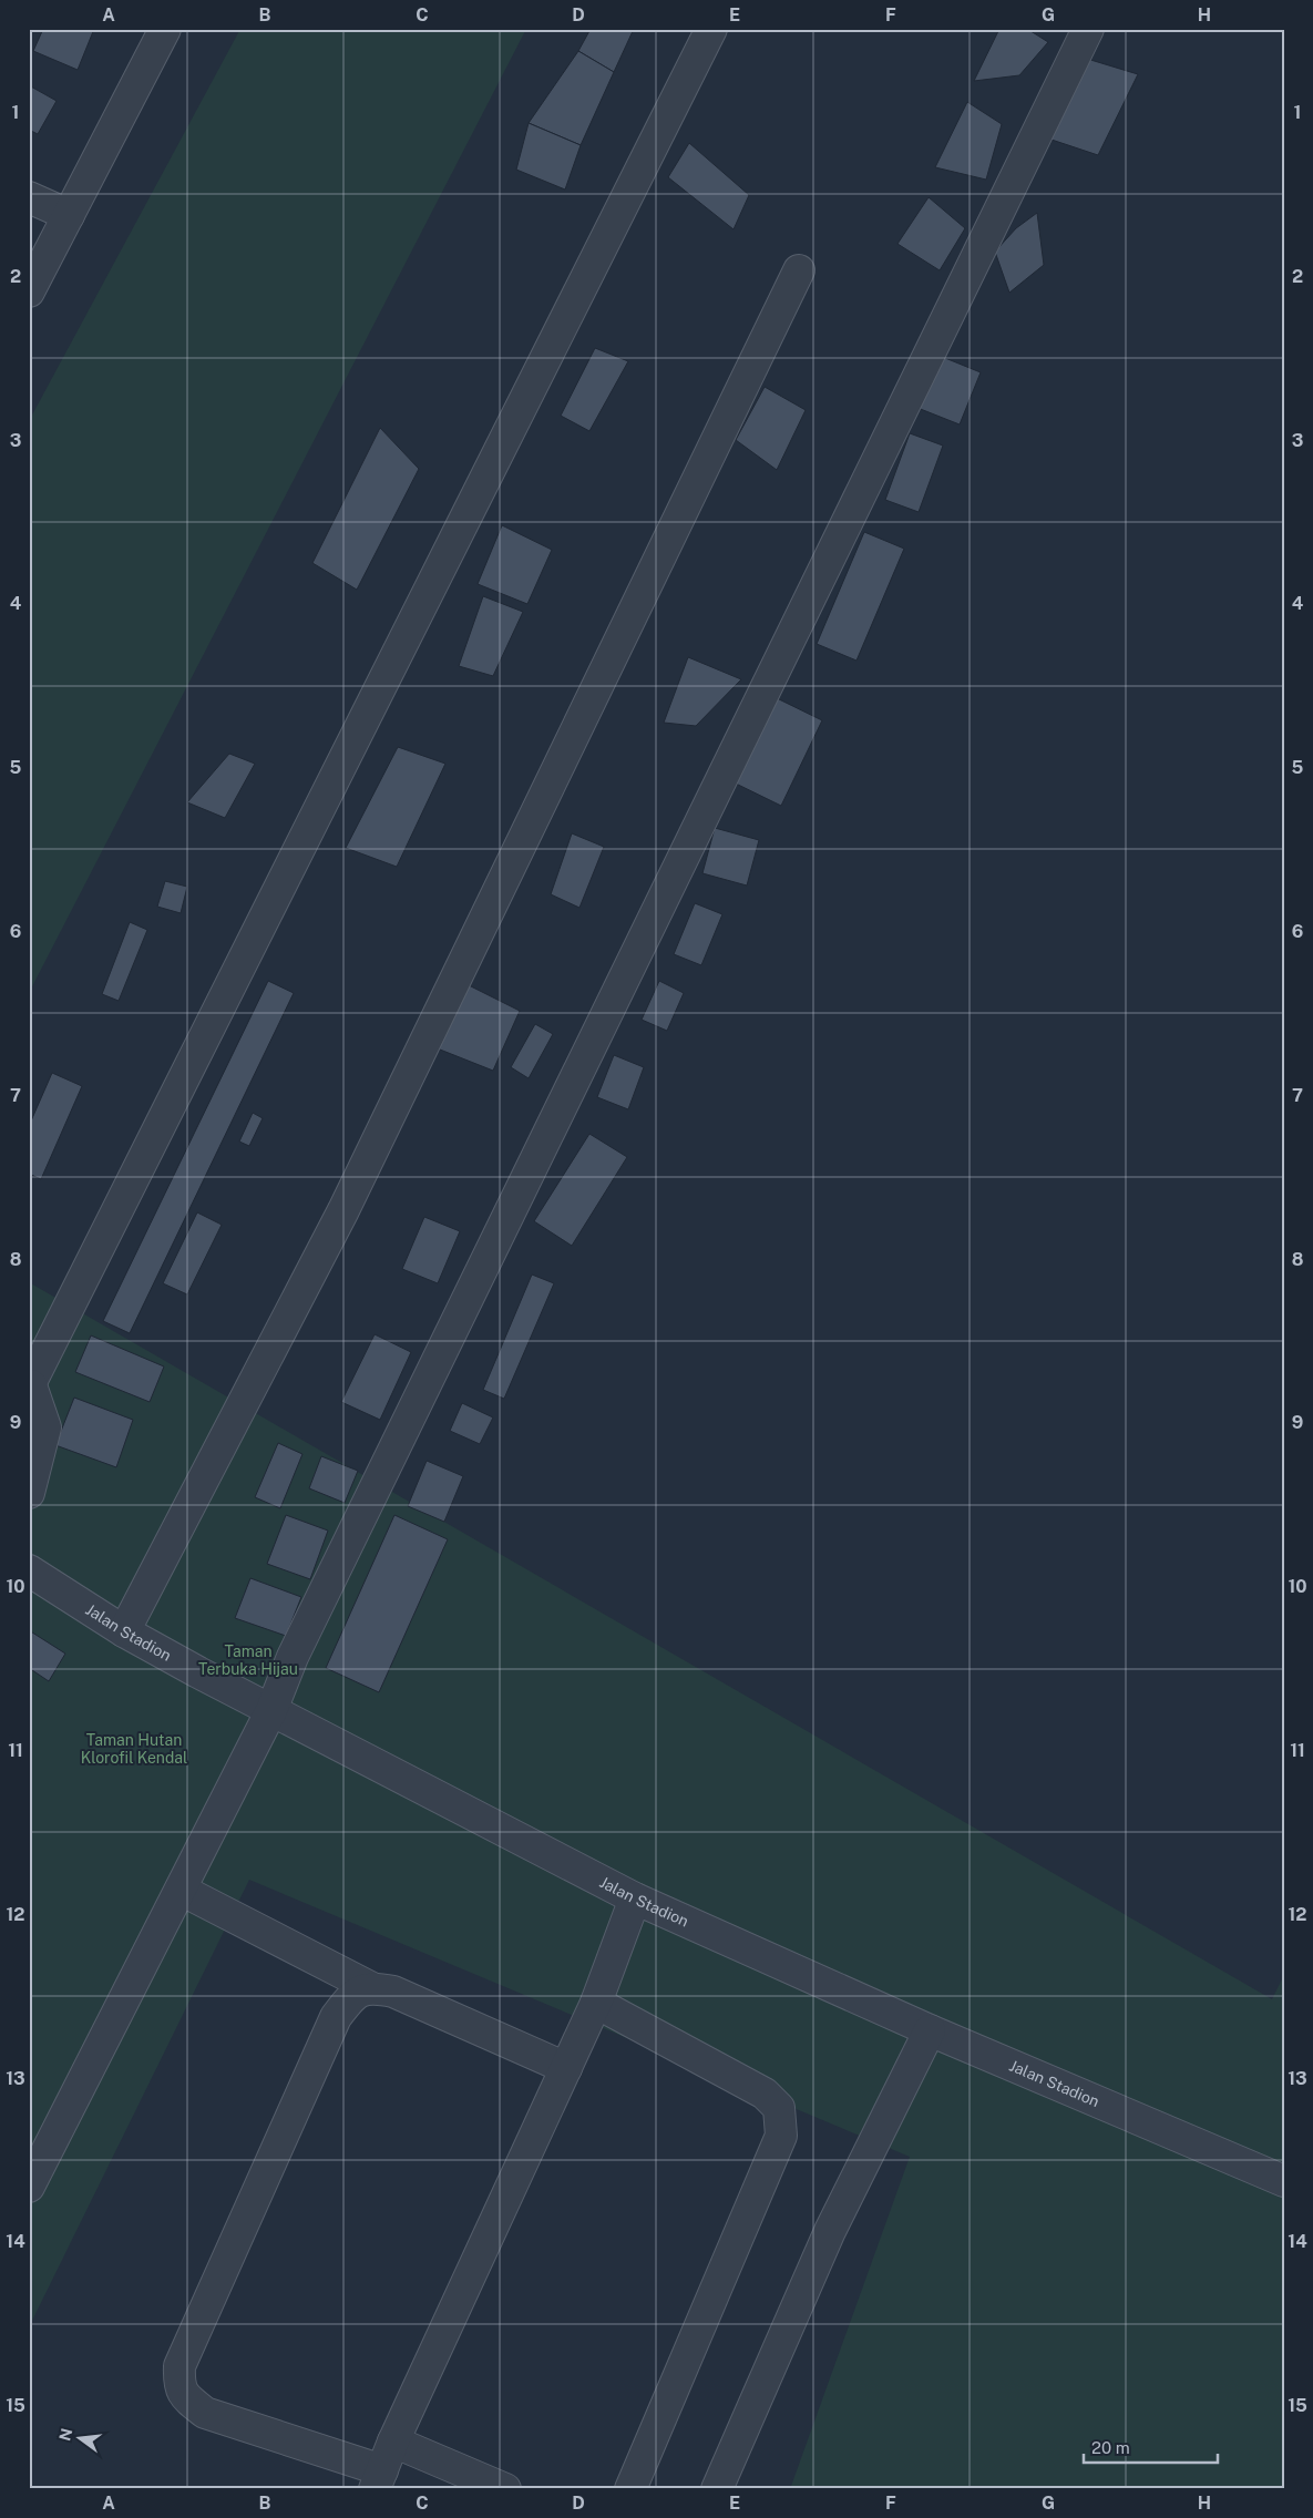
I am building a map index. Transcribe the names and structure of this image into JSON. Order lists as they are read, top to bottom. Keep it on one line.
{"streets":{"street":["Jalan Stadion"]},"parks":["Taman Terbuka Hijau","Taman Hutan Klorofil Kendal"],"scale_bar":"20 m","north":"left","grid":{"columns":["A","B","C","D","E","F","G","H"],"rows":["1","2","3","4","5","6","7","8","9","10","11","12","13","14","15"]}}
